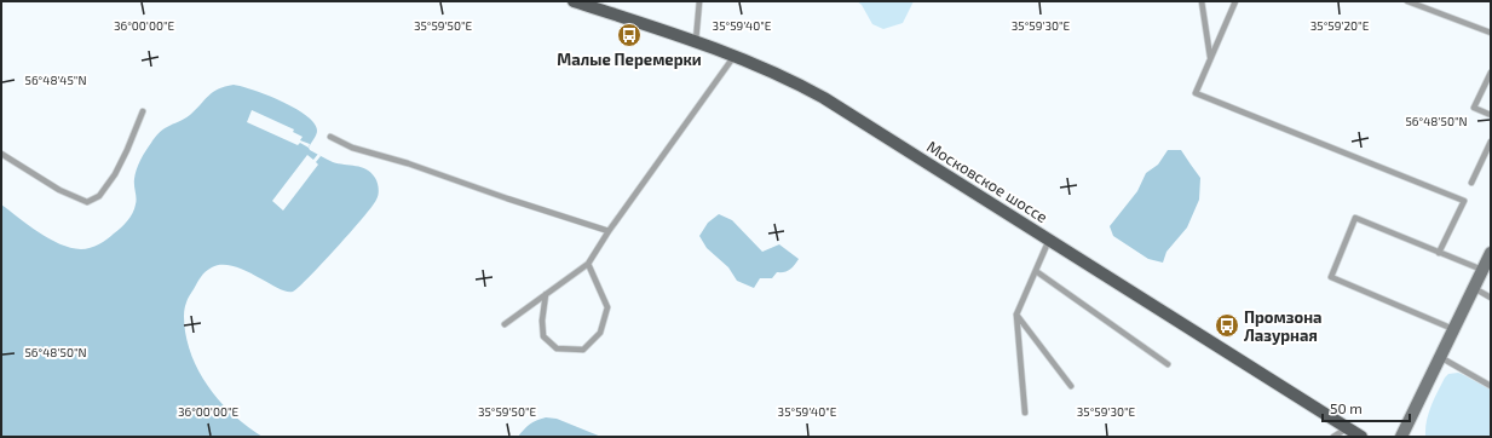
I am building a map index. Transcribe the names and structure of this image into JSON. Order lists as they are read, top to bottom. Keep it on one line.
{"streets":{"main road":["Московское шоссе"]},"places":{"bus stop":["Малые Перемерки","Промзона Лазурная"]},"scale_bar":"50 m","coordinates":["36°00'00\"E","35°59'50\"E","35°59'40\"E","35°59'30\"E","35°59'20\"E","56°48'45\"N","56°48'50\"N"]}
